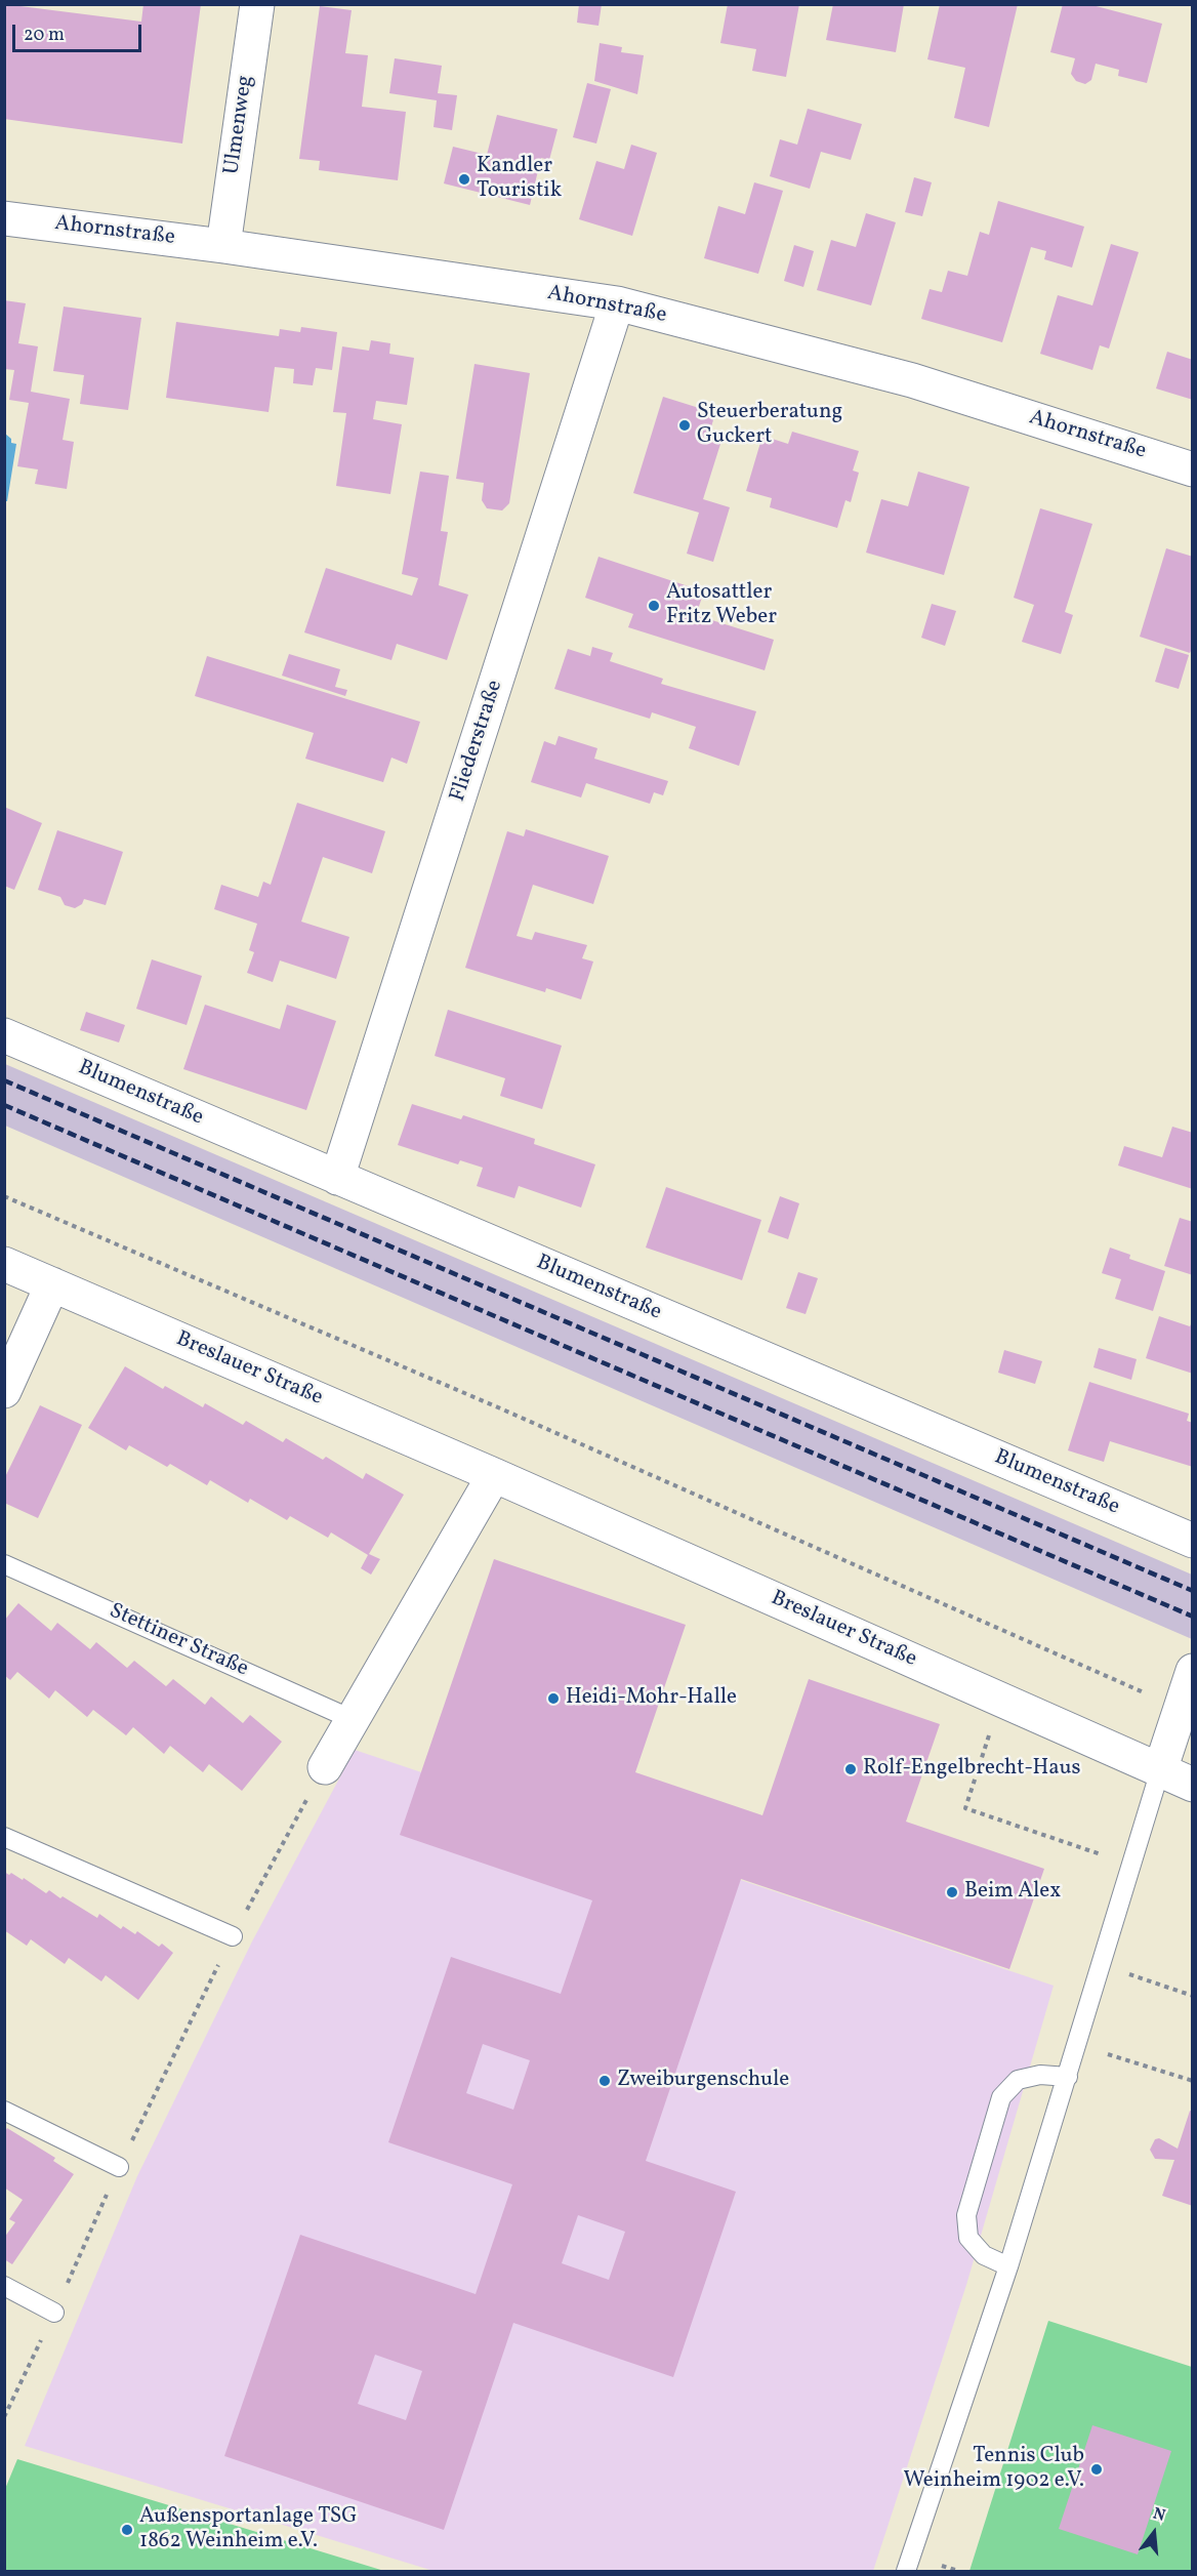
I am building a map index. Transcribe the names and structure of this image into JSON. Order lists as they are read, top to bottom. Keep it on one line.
{"streets":{"street":["Ulmenweg","Ahornstraße","Fliederstraße","Blumenstraße","Breslauer Straße"],"lane":["Stettiner Straße"]},"crossings":[["Ulmenweg","Ahornstraße"],["Ahornstraße","Fliederstraße"],["Fliederstraße","Blumenstraße"]],"places":["Kandler Touristik","Steuerberatung Guckert","Autosattler Fritz Weber","Heidi-Mohr-Halle","Rolf-Engelbrecht-Haus","Beim Alex","Zweiburgenschule","Tennis Club Weinheim 1902 e.V.","Außensportanlage TSG 1862 Weinheim e.V."],"scale_bar":"20 m","north":"top"}
